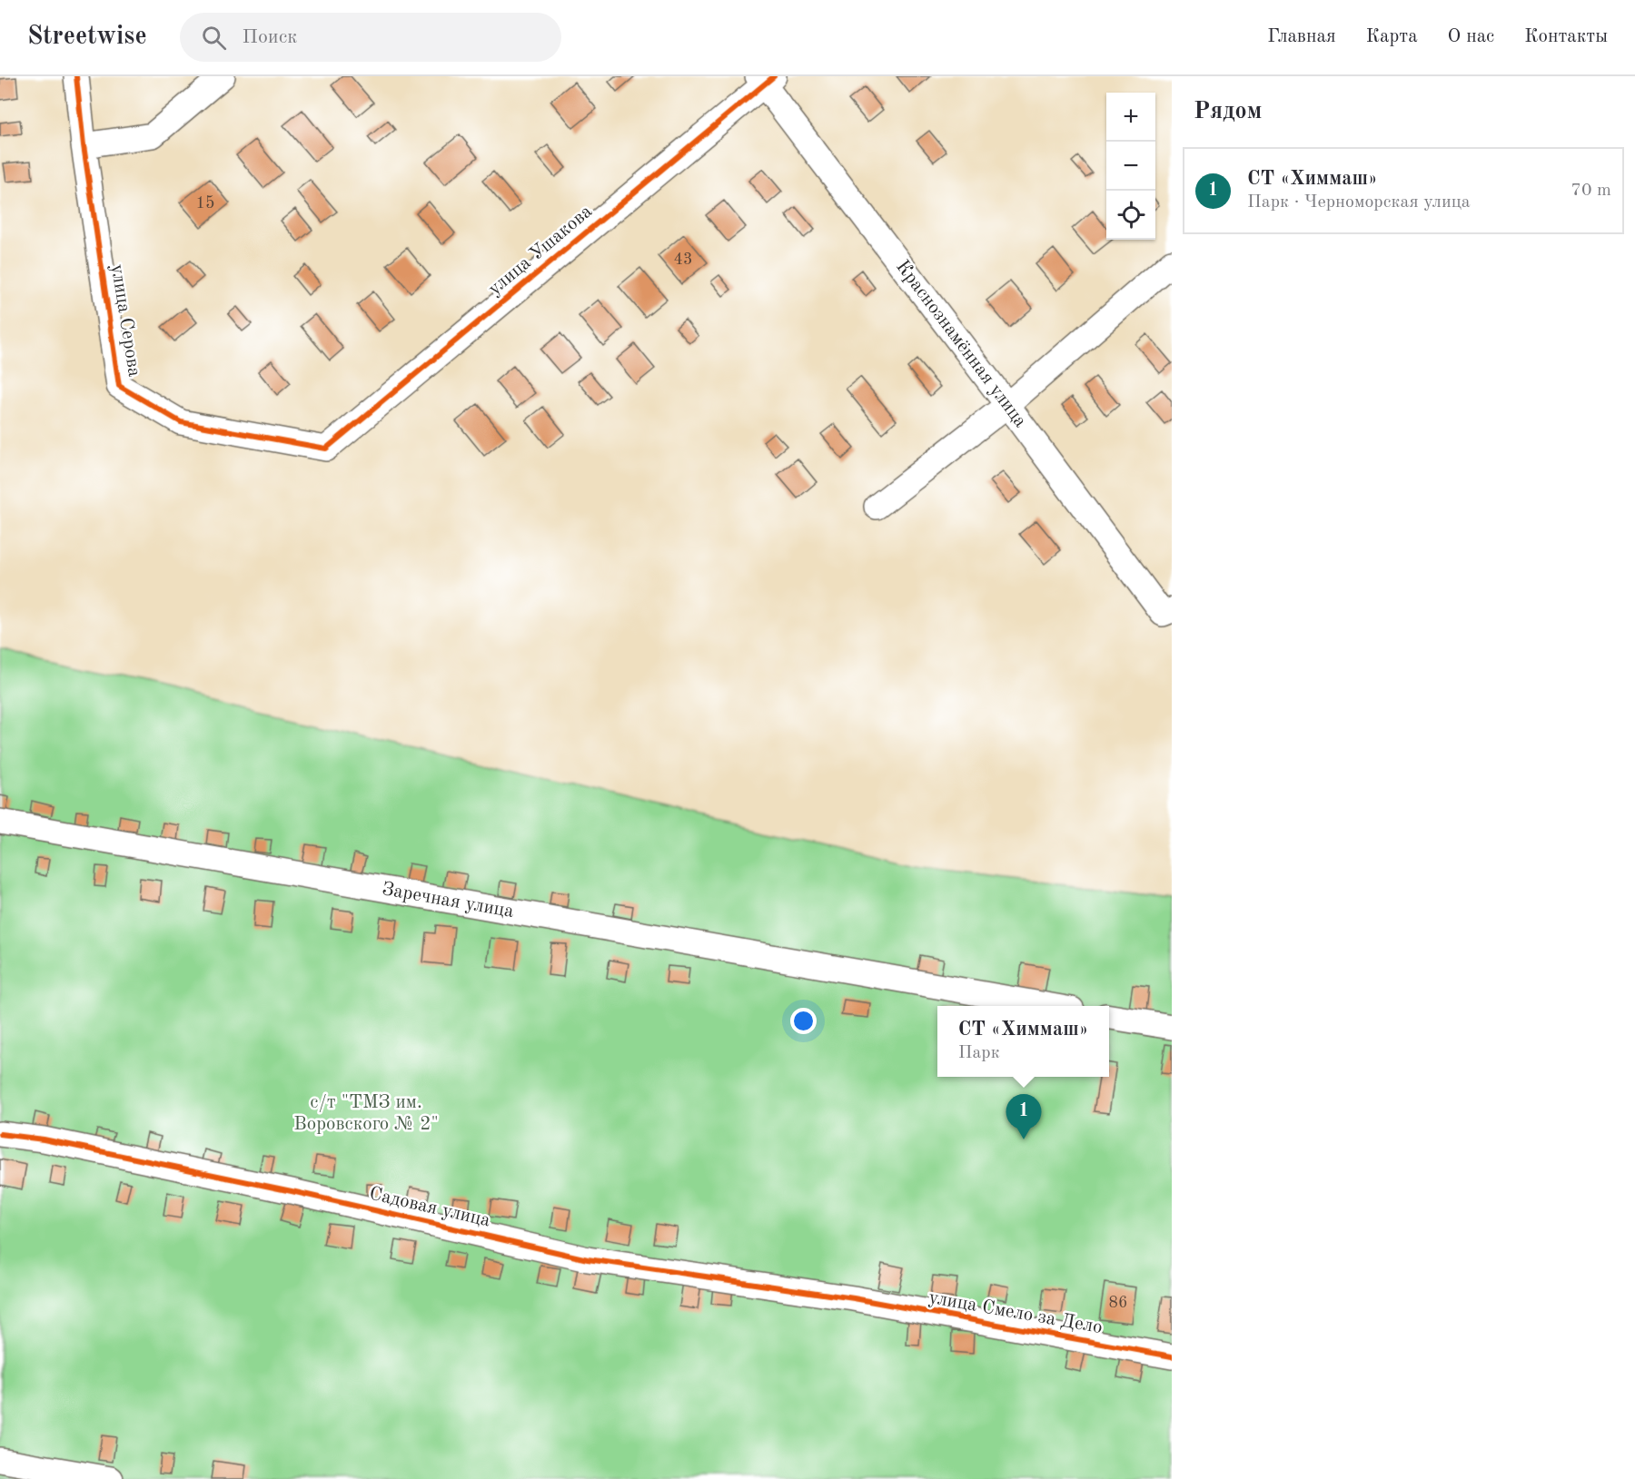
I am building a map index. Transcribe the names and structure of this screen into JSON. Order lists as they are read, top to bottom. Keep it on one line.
{"streets":{"street":["улица Ушакова","улица Серова","Краснознамённая улица","Заречная улица","Садовая улица","улица Смело за Дело"]},"crossings":[["улица Ушакова","улица Серова"],["улица Ушакова","Краснознамённая улица"],["Садовая улица","улица Смело за Дело"]],"parks":["с/т \"ТМЗ им. Воровского № 2\""],"house_numbers":["15","43","86"],"page":{"header":"Streetwise","search":"Поиск","nav":["Главная","Карта","О нас","Контакты"],"heading":"Рядом","map_buttons":["+","−"],"list":[{"mark":"1","name":"СТ «Химмаш»","note":"Парк · Черноморская улица","value":"70 m"}],"popup":["СТ «Химмаш»","Парк"],"pins":"1"}}
